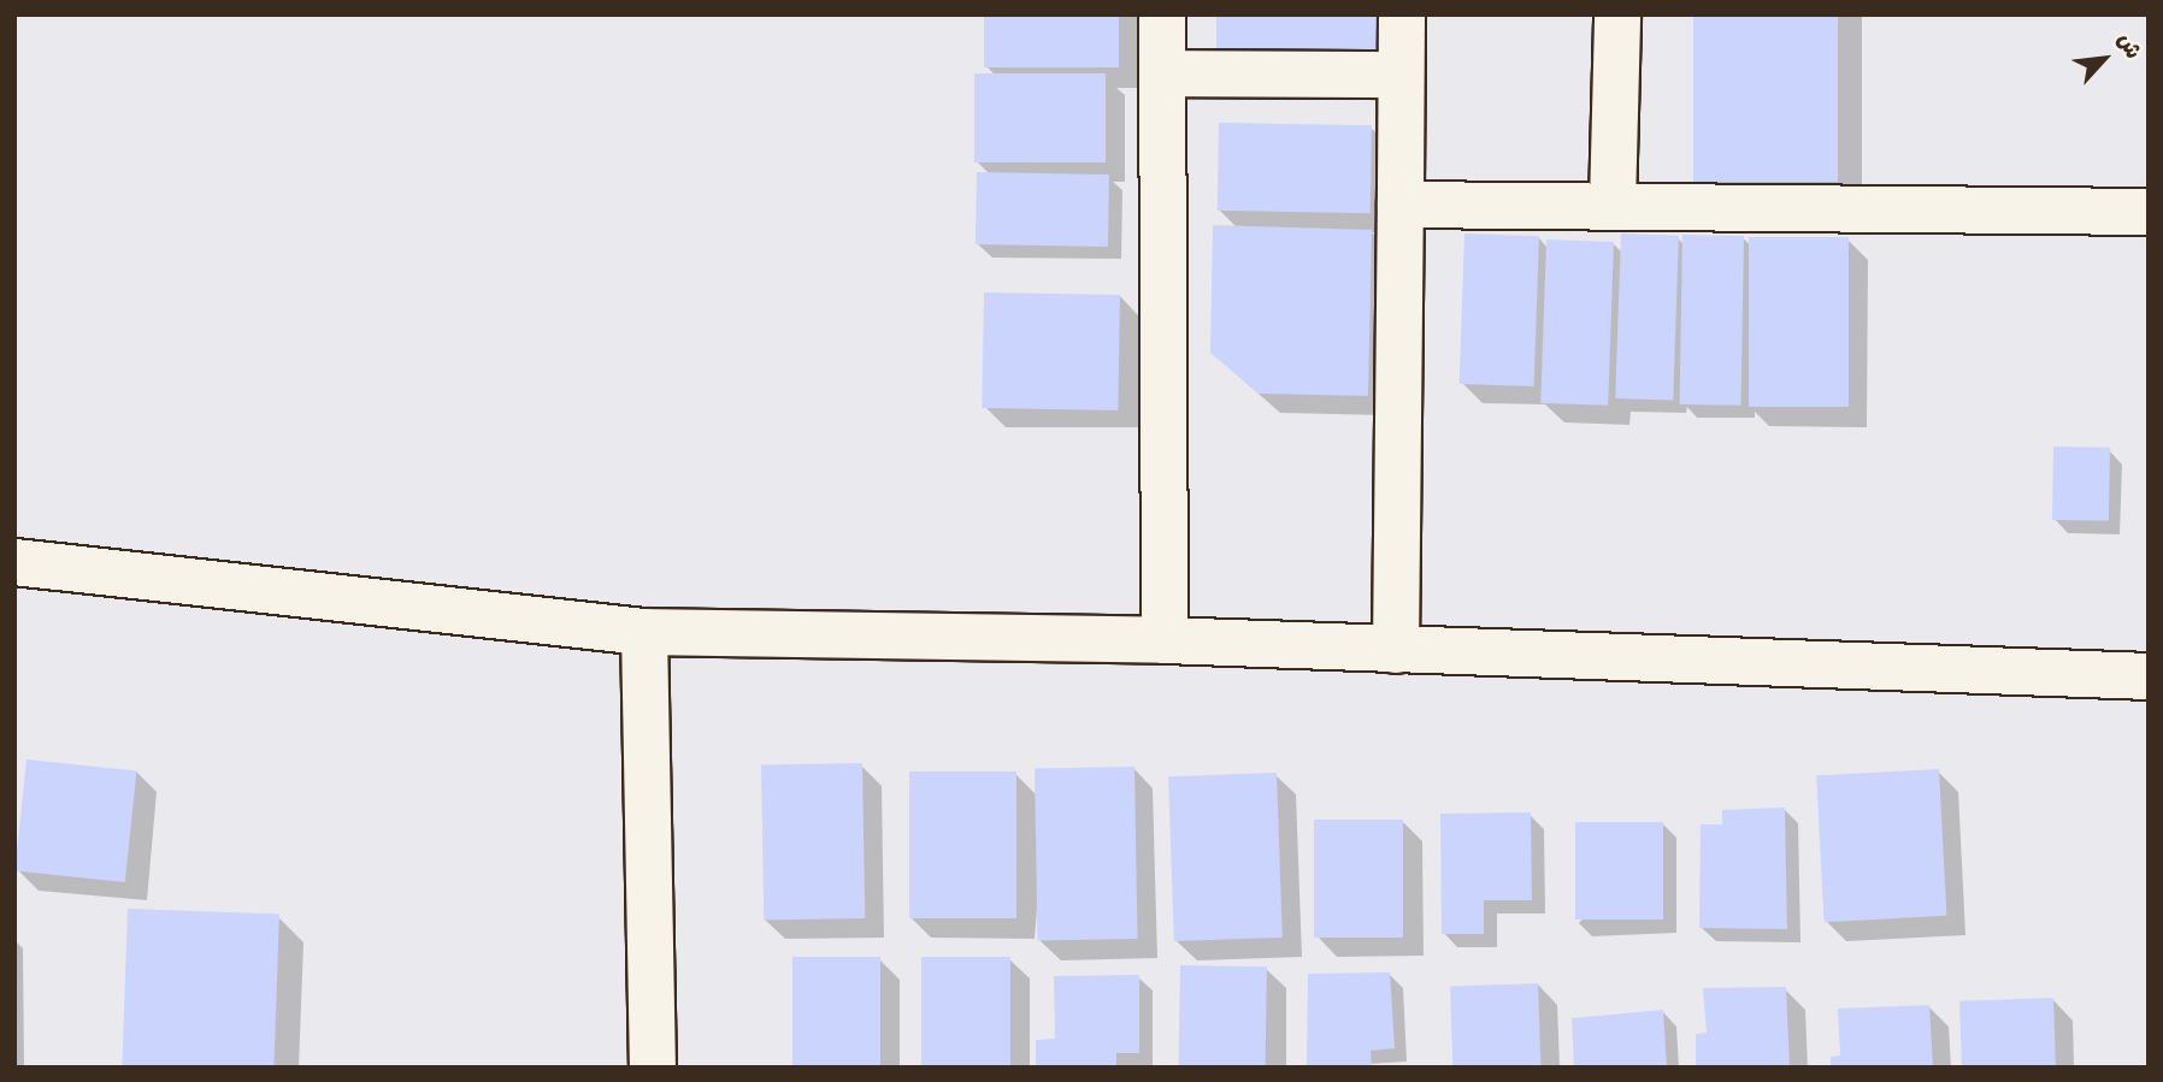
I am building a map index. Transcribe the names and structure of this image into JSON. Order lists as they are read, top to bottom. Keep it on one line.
{"north":"top right"}
